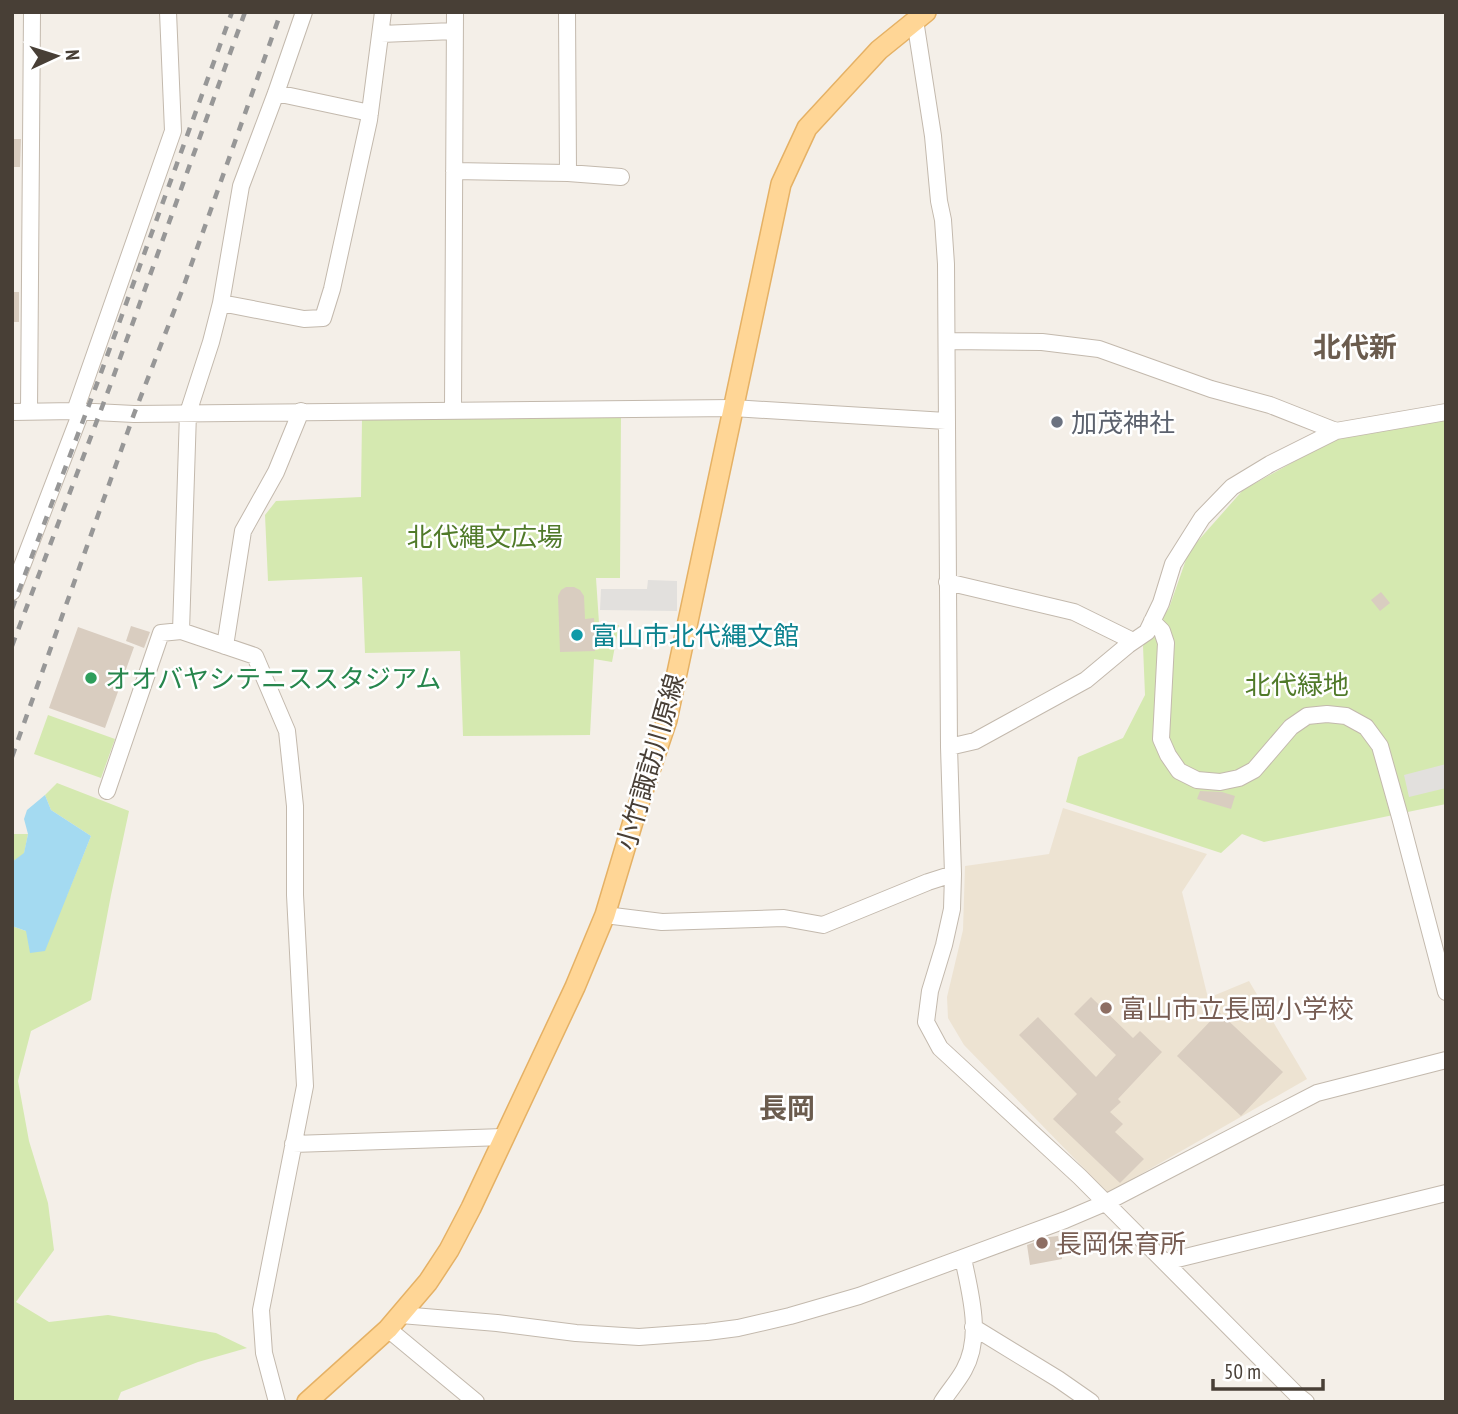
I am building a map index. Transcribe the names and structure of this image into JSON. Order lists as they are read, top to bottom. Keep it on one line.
{"streets":{"main road":["小竹諏訪川原線"]},"districts":["北代新","長岡"],"parks":["北代縄文広場","北代緑地"],"places":["加茂神社","富山市北代縄文館","オオバヤシテニススタジアム","富山市立長岡小学校","長岡保育所"],"scale_bar":"50 m","north":"right"}
